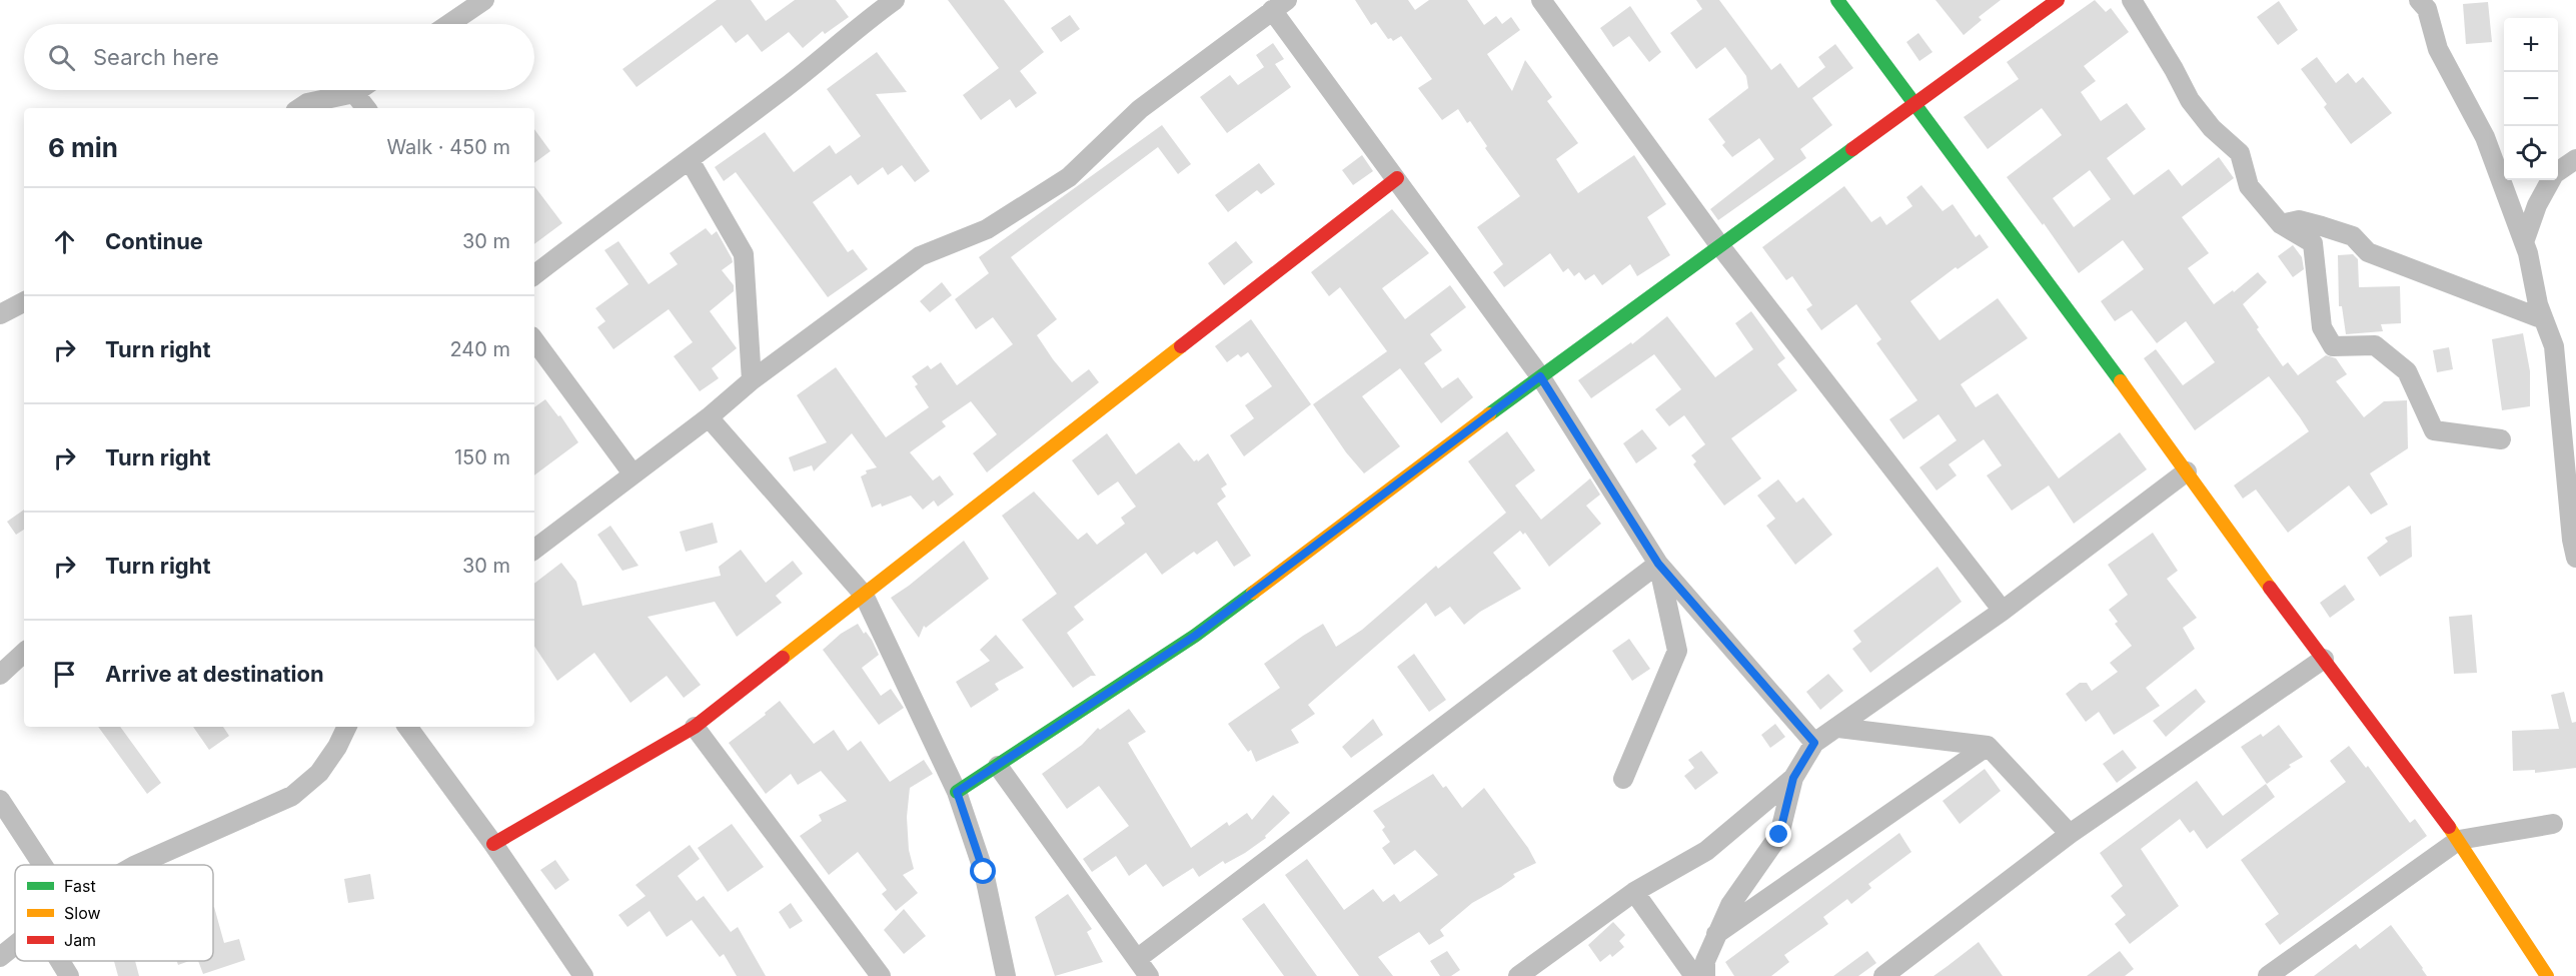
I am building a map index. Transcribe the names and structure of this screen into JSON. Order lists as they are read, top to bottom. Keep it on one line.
{"legend":["Fast","Slow","Jam"],"page":{"map_buttons":["+","−"],"search":"Search here","heading":["6 min","Walk · 450 m"],"list":[["Continue","30 m"],["Turn right","240 m"],["Turn right","150 m"],["Turn right","30 m"],"Arrive at destination"]}}
